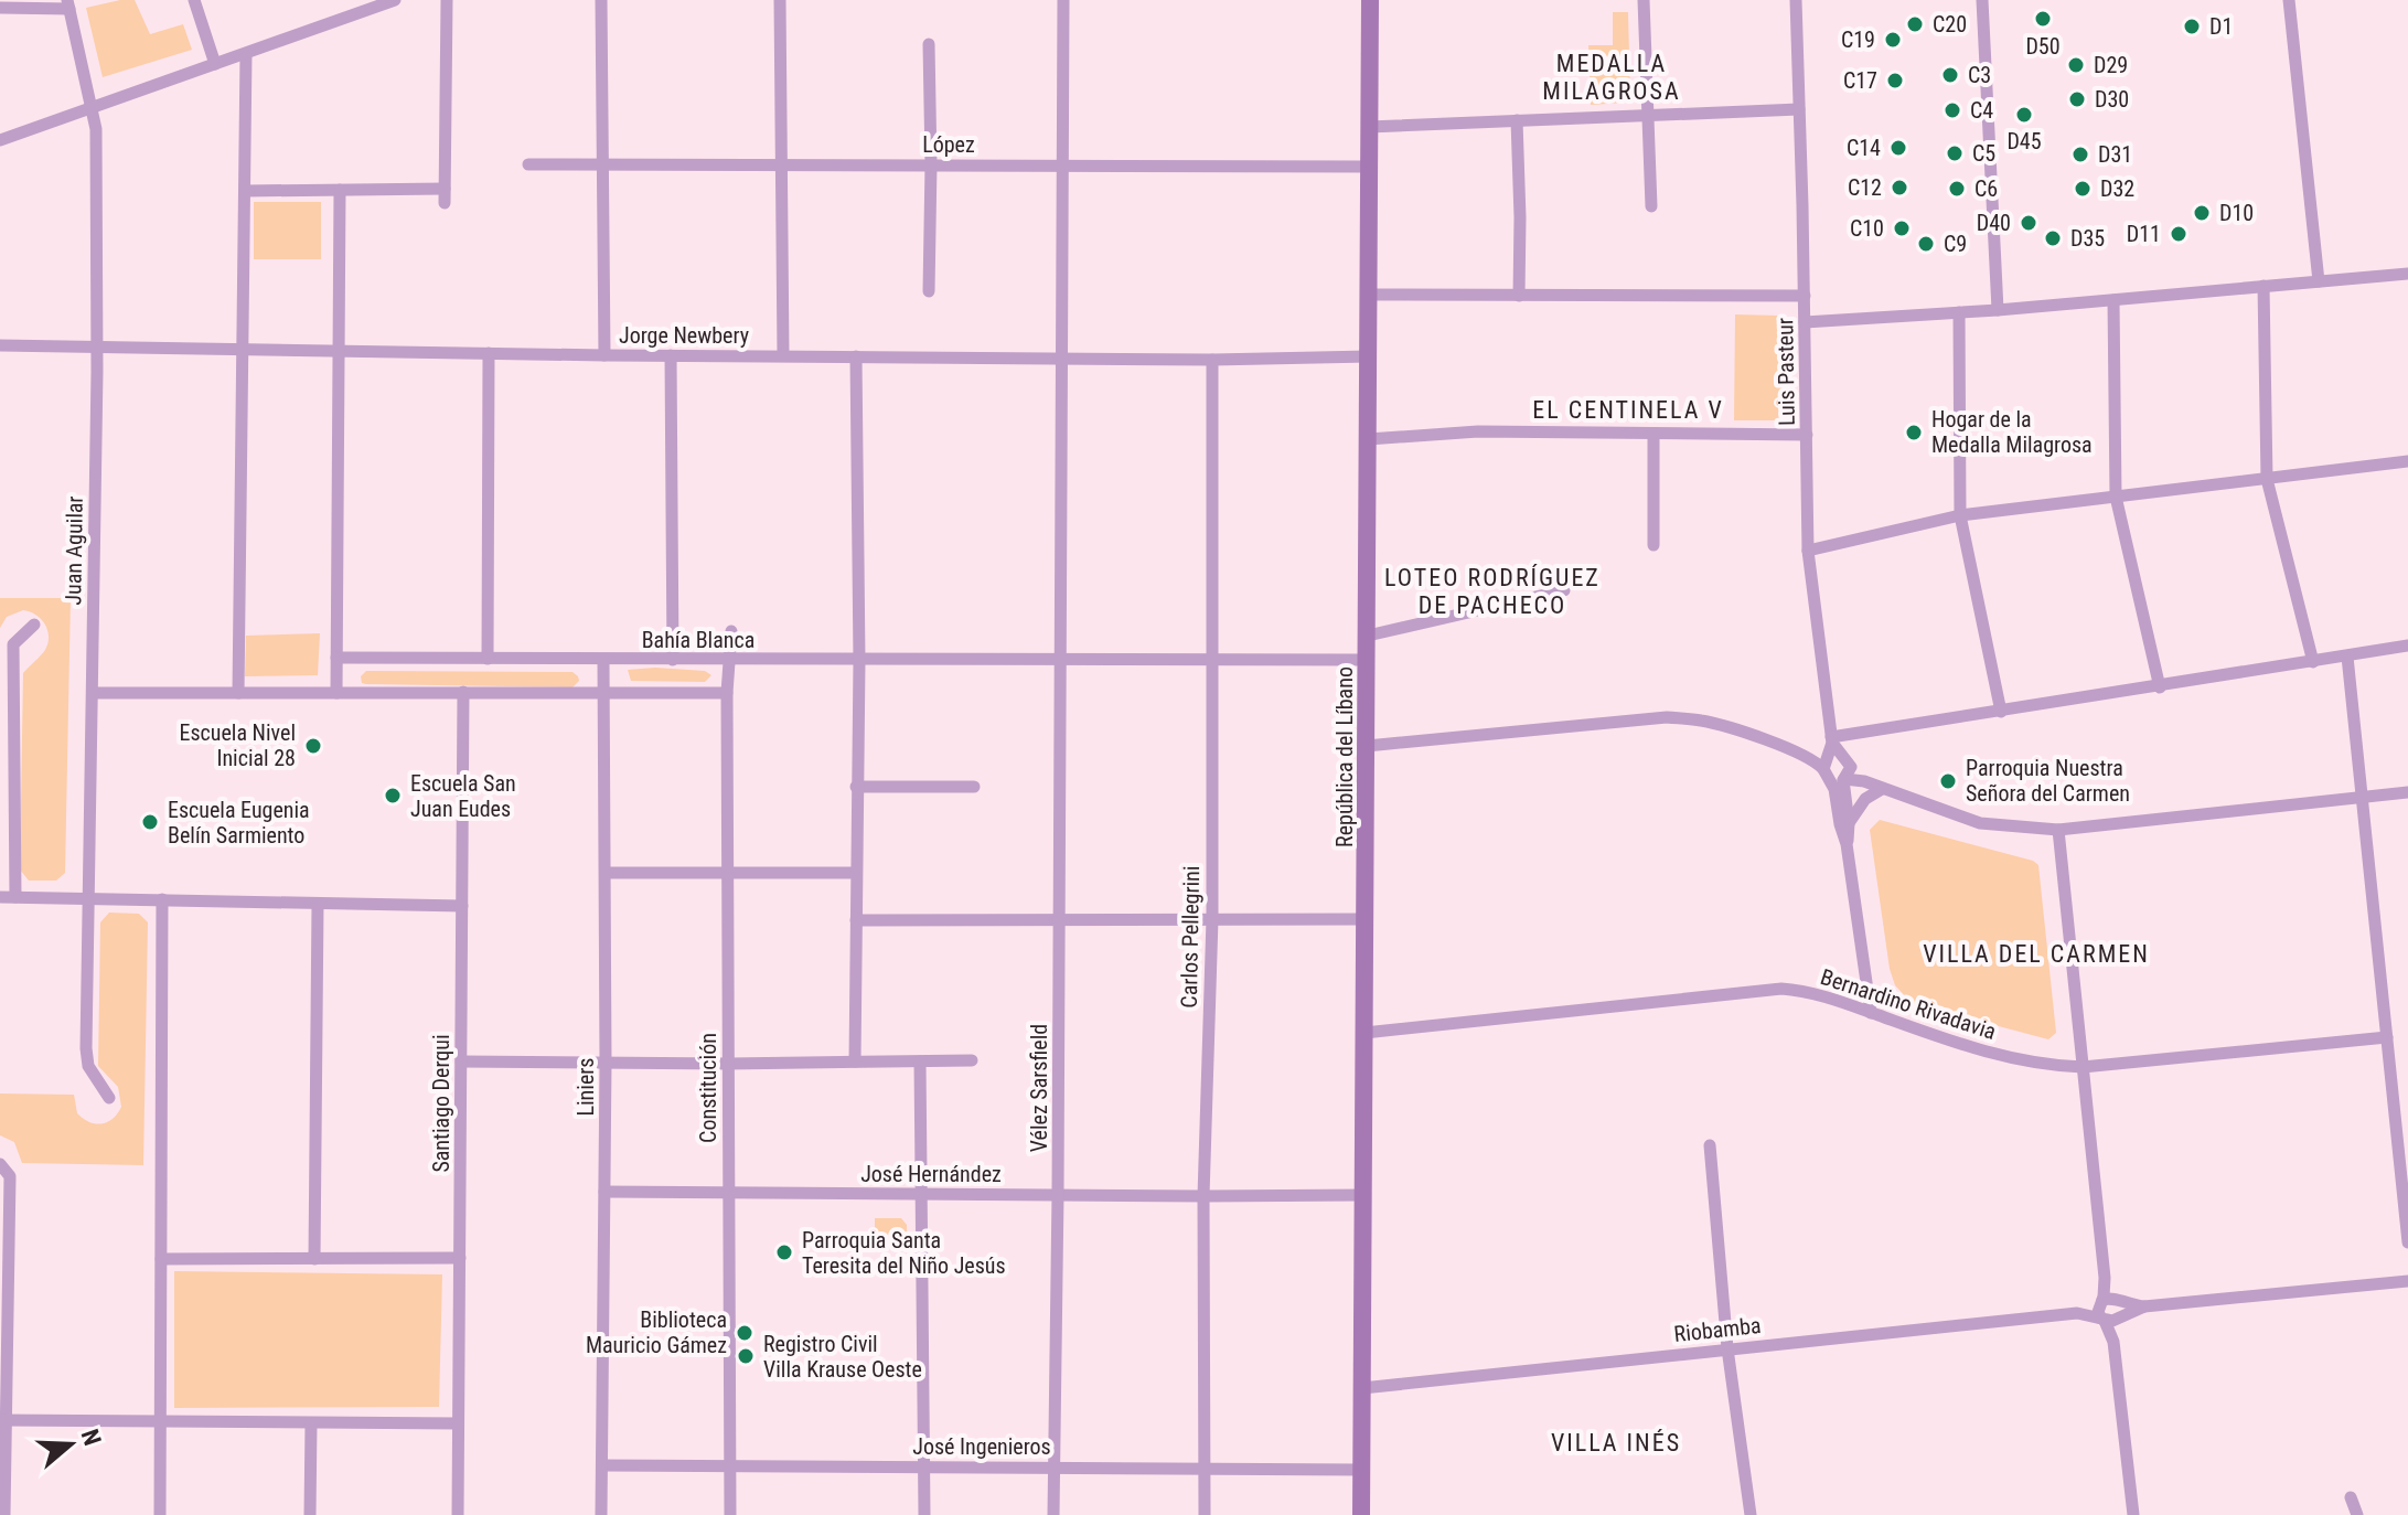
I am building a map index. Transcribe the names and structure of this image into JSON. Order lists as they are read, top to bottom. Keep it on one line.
{"streets":{"main road":["República del Líbano"],"street":["López","Jorge Newbery","Luis Pasteur","Juan Aguilar","Bahía Blanca","Carlos Pellegrini","Bernardino Rivadavia","Liniers","Constitución","Vélez Sarsfield","Santiago Derqui","José Hernández","Riobamba","José Ingenieros"]},"crossings":[["López","República del Líbano"],["López","Vélez Sarsfield"],["Jorge Newbery","Juan Aguilar"],["Jorge Newbery","República del Líbano"],["Jorge Newbery","Carlos Pellegrini"],["Jorge Newbery","Vélez Sarsfield"],["Luis Pasteur","Bernardino Rivadavia"],["Bahía Blanca","República del Líbano"],["Bahía Blanca","Carlos Pellegrini"],["Bahía Blanca","Liniers"],["Bahía Blanca","Constitución"],["Bahía Blanca","Vélez Sarsfield"],["República del Líbano","Bernardino Rivadavia"],["República del Líbano","José Hernández"],["República del Líbano","Riobamba"],["República del Líbano","José Ingenieros"],["Carlos Pellegrini","José Hernández"],["Carlos Pellegrini","José Ingenieros"],["Liniers","José Hernández"],["Liniers","José Ingenieros"],["Constitución","José Hernández"],["Constitución","José Ingenieros"],["Vélez Sarsfield","José Hernández"],["Vélez Sarsfield","José Ingenieros"]],"districts":["MEDALLA MILAGROSA","EL CENTINELA V","LOTEO RODRÍGUEZ DE PACHECO","VILLA DEL CARMEN","VILLA INÉS"],"places":["D50","C20","D1","C19","D29","C3","C17","D30","C4","D45","C14","C5","D31","C12","C6","D32","D10","D40","C10","D11","D35","C9","Hogar de la Medalla Milagrosa","Escuela Nivel Inicial 28","Parroquia Nuestra Señora del Carmen","Escuela San Juan Eudes","Escuela Eugenia Belín Sarmiento","Parroquia Santa Teresita del Niño Jesús","Biblioteca Mauricio Gámez","Registro Civil Villa Krause Oeste"],"north":"right"}
